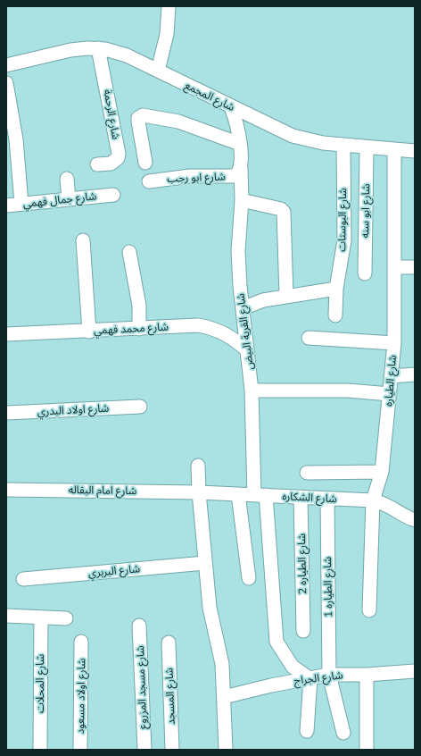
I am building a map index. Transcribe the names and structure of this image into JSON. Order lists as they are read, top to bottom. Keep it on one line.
{"streets":{"street":["شارع المجمع","شارع الرحمة","شارع ابو رجب","شارع جمال فهمي","شارع ابو سنه","شارع البوستات","شارع محمد فهمي","شارع القرية البيض","شارع الطياره","شارع اولاد البدري","شارع امام البقاله","شارع الشكاره","شارع الطياره 2","شارع البربري","شارع الطياره 1","شارع الجراج","شارع المحلات","شارع مسجد المزروع","شارع اولاد مسعود","شارع المسجد"]},"crossings":[["شارع المجمع","شارع الرحمة"],["شارع المجمع","شارع ابو رجب"],["شارع المجمع","شارع ابو سنه"],["شارع المجمع","شارع البوستات"],["شارع المجمع","شارع الطياره"],["شارع ابو رجب","شارع القرية البيض"],["شارع محمد فهمي","شارع القرية البيض"],["شارع القرية البيض","شارع الشكاره"],["شارع القرية البيض","شارع الجراج"],["شارع الطياره","شارع الشكاره"],["شارع امام البقاله","شارع الشكاره"],["شارع الشكاره","شارع الطياره 2"],["شارع الشكاره","شارع الطياره 1"],["شارع الطياره 1","شارع الجراج"]]}
